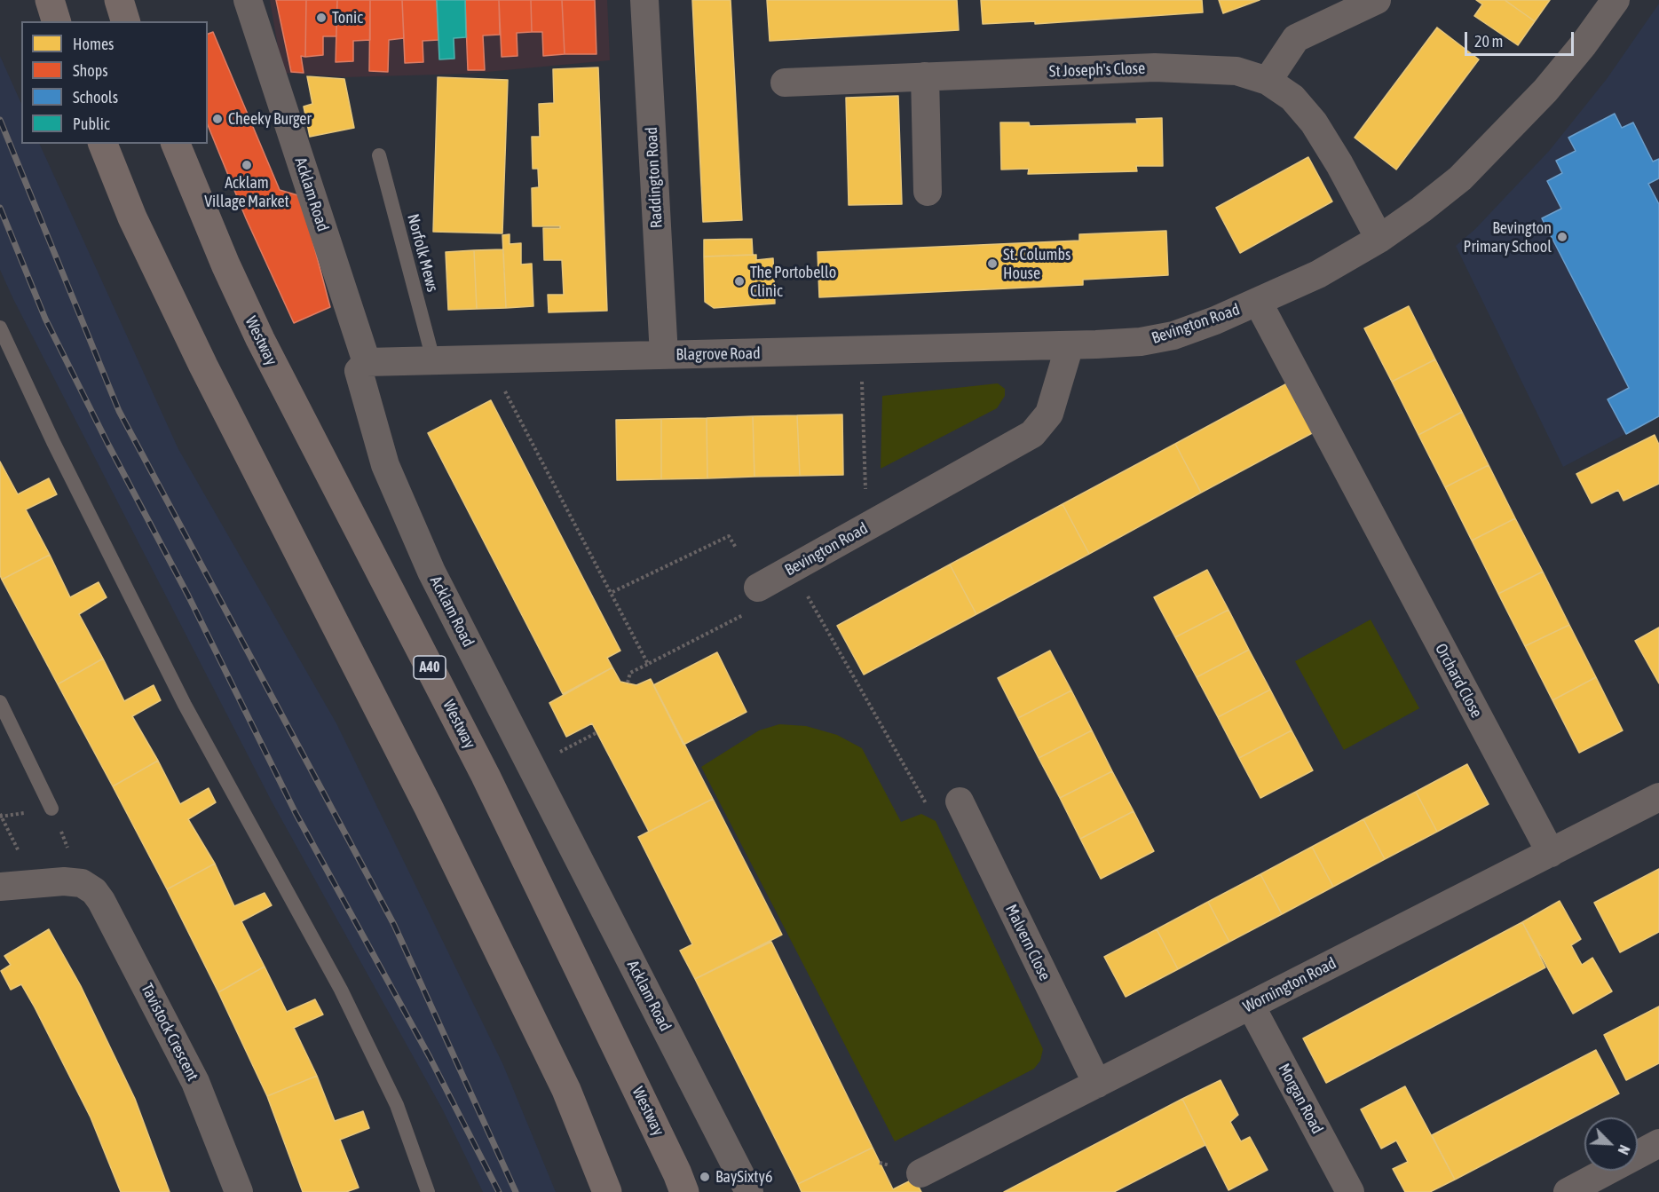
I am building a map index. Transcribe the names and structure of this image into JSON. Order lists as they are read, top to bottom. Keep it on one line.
{"streets":{"highway":["Westway","A40"],"street":["St Joseph's Close","Raddington Road","Acklam Road","Bevington Road","Blagrove Road","Orchard Close","Malvern Close","Wornington Road","Tavistock Crescent","Morgan Road"],"lane":["Norfolk Mews"]},"crossings":[["St Joseph's Close","Bevington Road"],["Raddington Road","Blagrove Road"],["Acklam Road","Blagrove Road"],["Norfolk Mews","Blagrove Road"],["Bevington Road","Blagrove Road"],["Bevington Road","Orchard Close"],["Orchard Close","Wornington Road"],["Malvern Close","Wornington Road"],["Wornington Road","Morgan Road"]],"places":["Tonic","Cheeky Burger","Acklam Village Market","Bevington Primary School","St. Columbs House","The Portobello Clinic","BaySixty6"],"legend":["Homes","Shops","Schools","Public"],"scale_bar":"20 m","north":"bottom right"}
